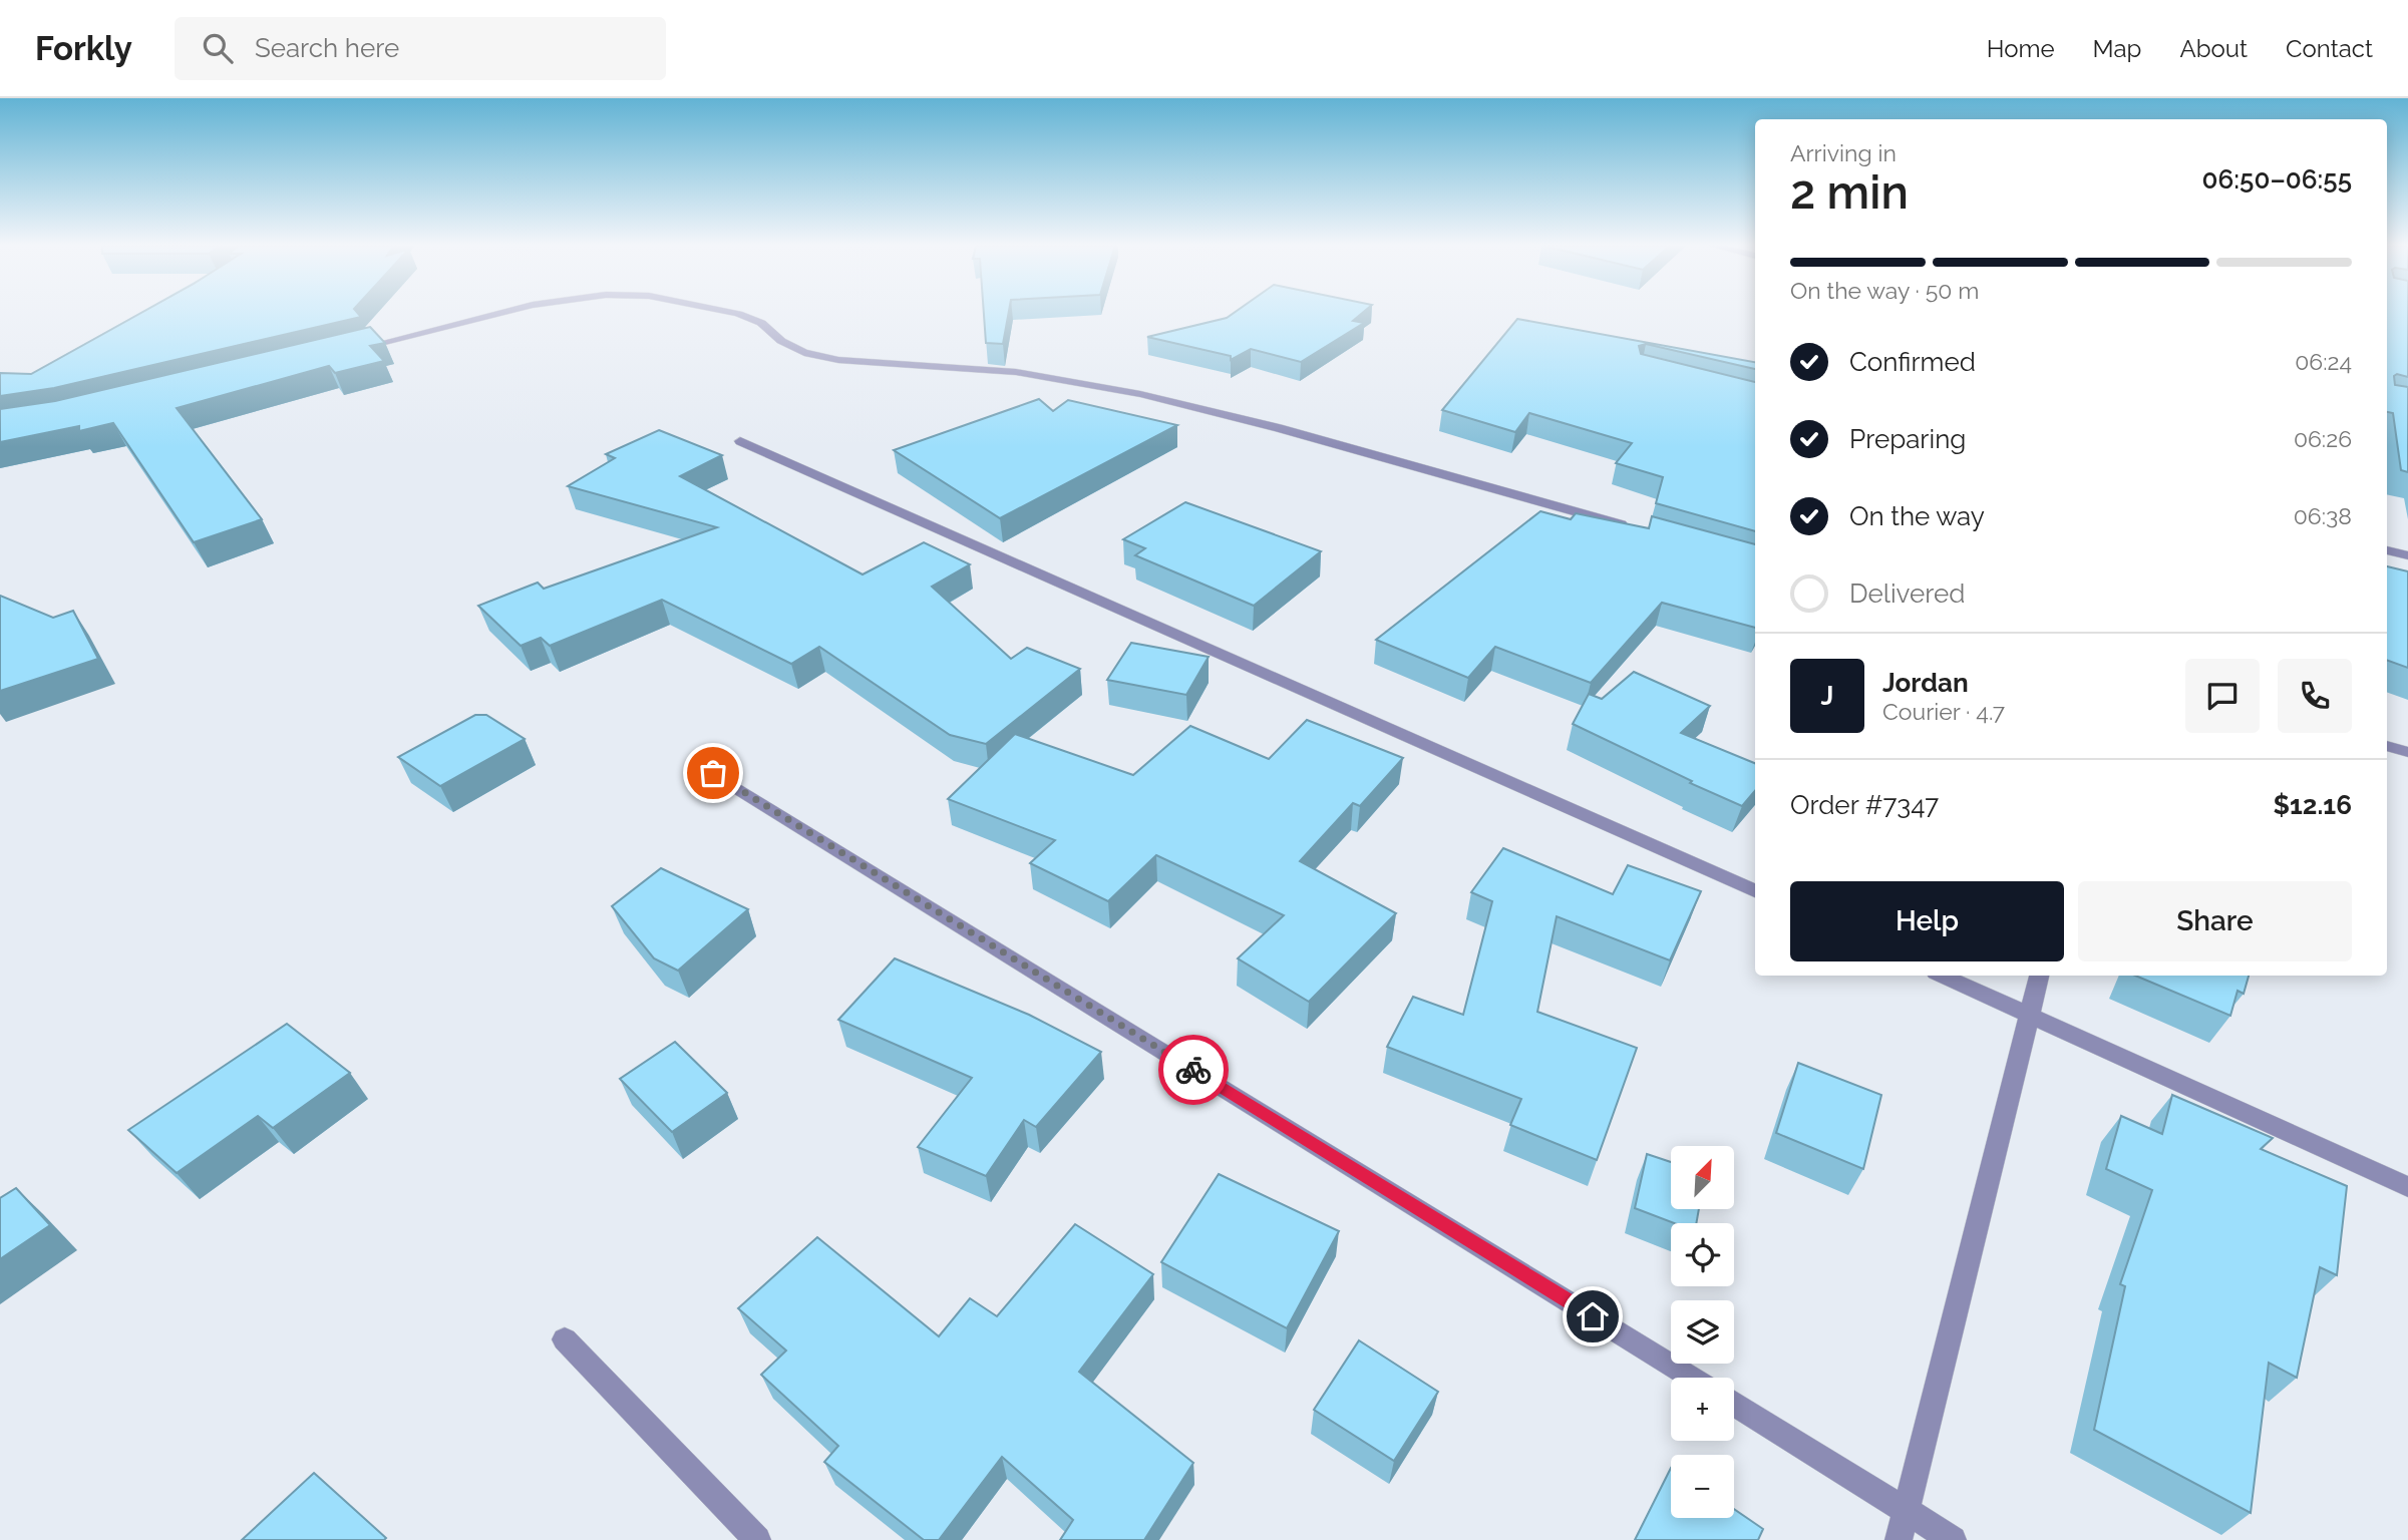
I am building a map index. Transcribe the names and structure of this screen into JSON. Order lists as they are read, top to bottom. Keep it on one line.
{"north":"top right","page":{"header":"Forkly","search":"Search here","nav":["Home","Map","About","Contact"],"heading":["2 min","Arriving in","06:50–06:55"],"panel":["Jordan","Courier · 4.7","Order #7347","$12.16"],"bar":"On the way · 50 m","list":[["Confirmed","06:24"],["Preparing","06:26"],["On the way","06:38"],"Delivered"],"round":"J","buttons":["Help","Share"],"map_buttons":["+","−"]}}
